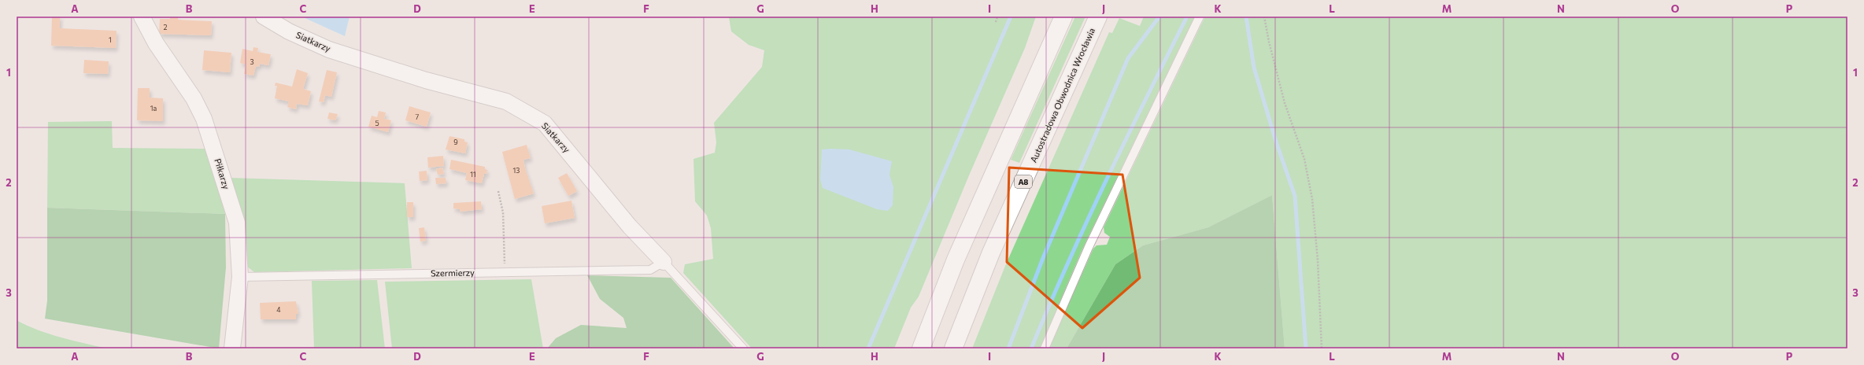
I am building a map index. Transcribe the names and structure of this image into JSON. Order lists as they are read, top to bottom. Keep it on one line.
{"streets":{"highway":["Autostradowa Obwodnica Wrocławia","A8"],"street":["Siatkarzy","Piłkarzy"],"lane":["Szermierzy"]},"crossings":[["Siatkarzy","Szermierzy"],["Piłkarzy","Szermierzy"]],"house_numbers":["2","1","3","1a","7","5","9","13","11","4"],"grid":{"columns":["A","B","C","D","E","F","G","H","I","J","K","L","M","N","O","P"],"rows":["1","2","3"]}}
